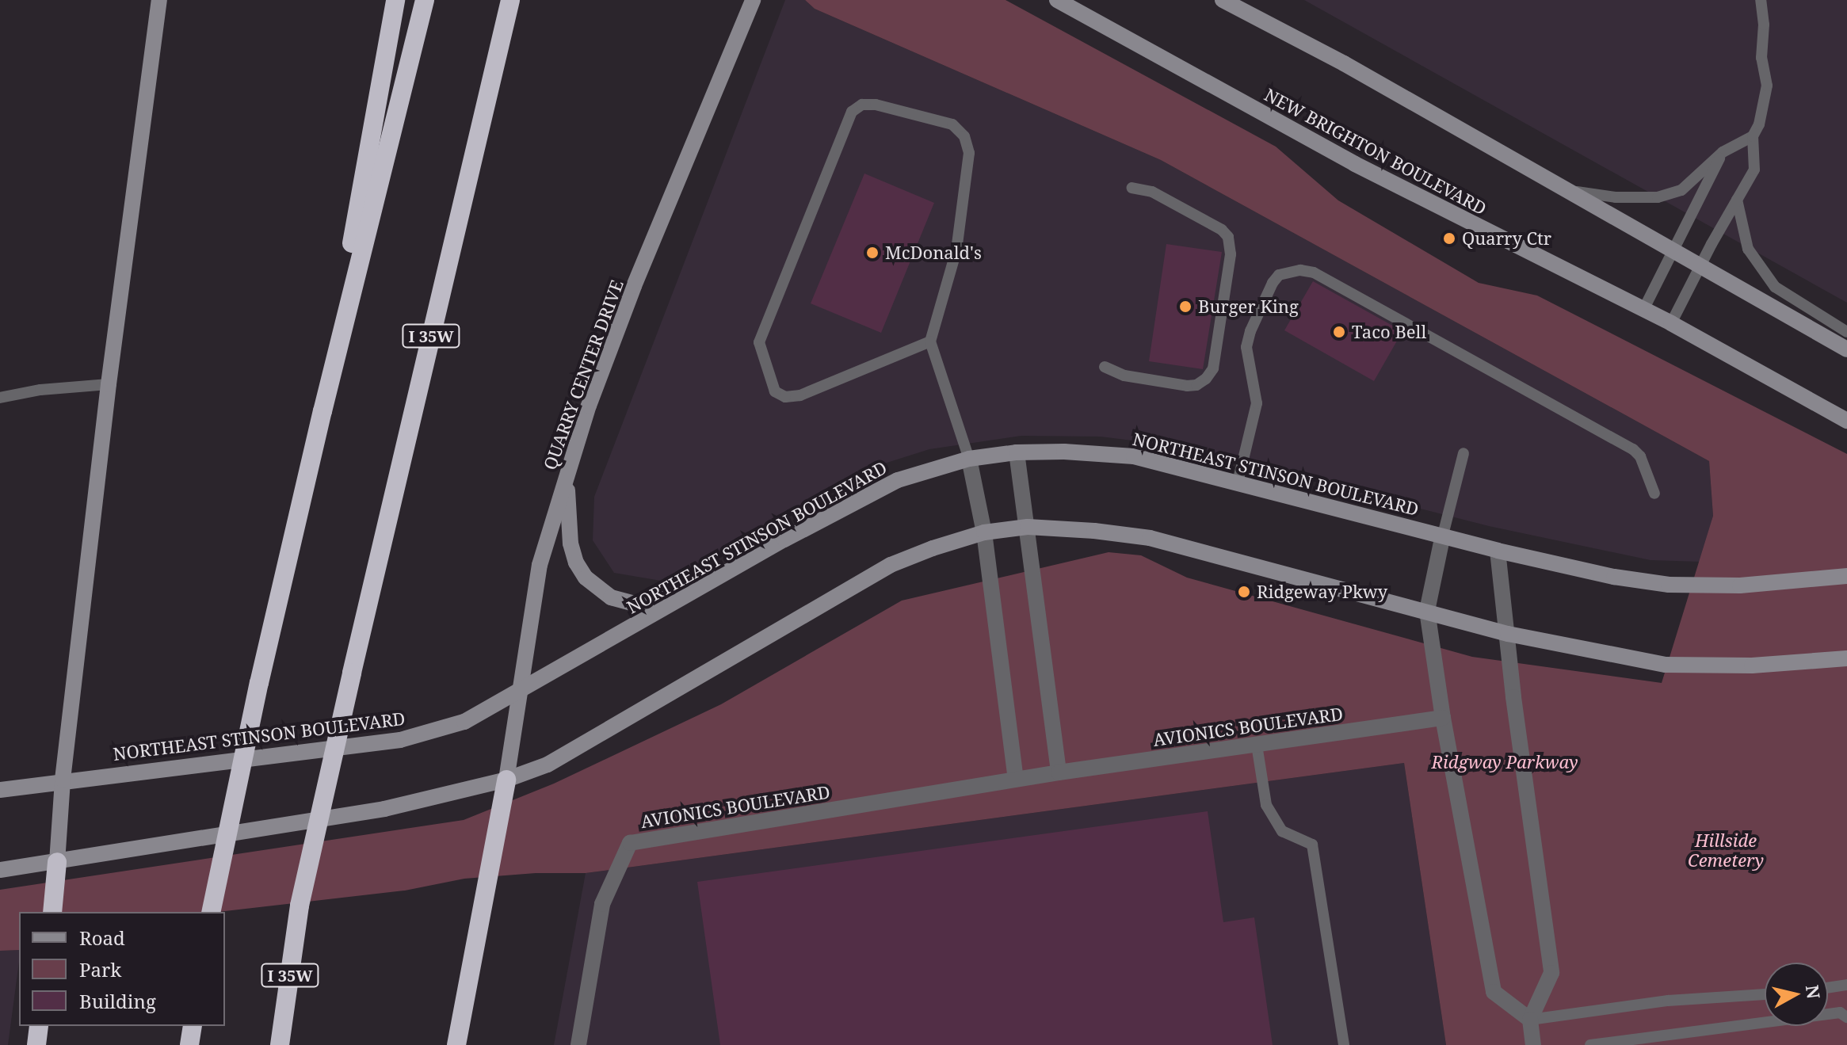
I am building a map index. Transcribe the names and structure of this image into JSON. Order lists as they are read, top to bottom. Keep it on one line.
{"streets":{"highway":["I 35W"],"main road":["NEW BRIGHTON BOULEVARD","QUARRY CENTER DRIVE","NORTHEAST STINSON BOULEVARD"],"street":["AVIONICS BOULEVARD"]},"crossings":[["QUARRY CENTER DRIVE","NORTHEAST STINSON BOULEVARD"]],"parks":["Ridgway Parkway","Hillside Cemetery"],"places":["Quarry Ctr","McDonald's","Burger King","Taco Bell","Ridgeway Pkwy"],"legend":["Road","Park","Building"],"north":"right"}
